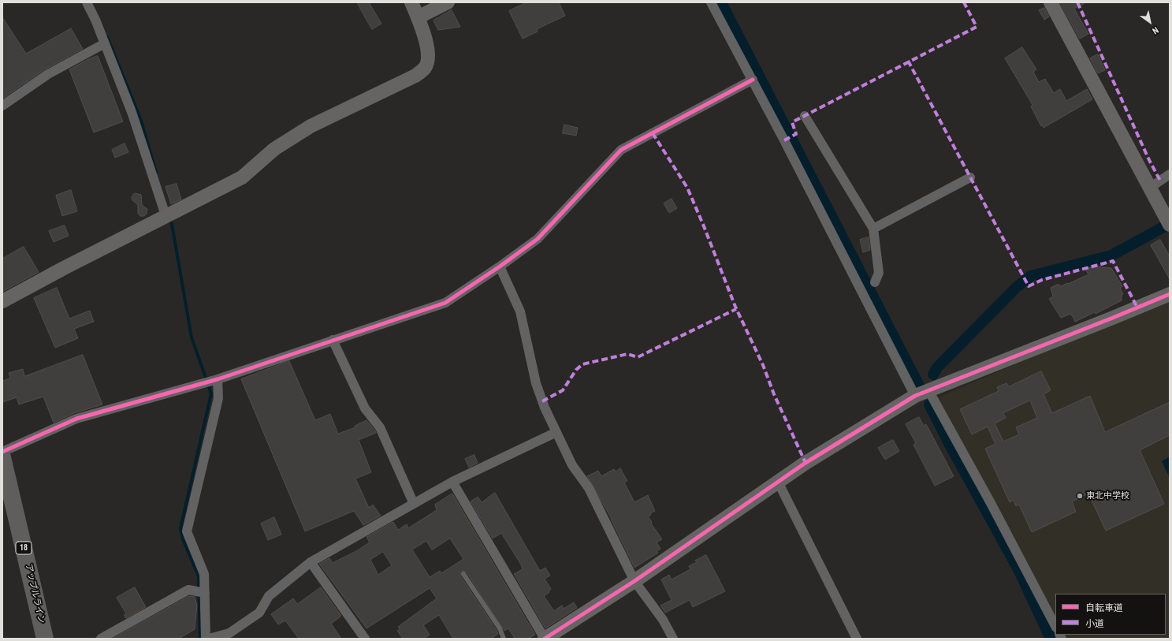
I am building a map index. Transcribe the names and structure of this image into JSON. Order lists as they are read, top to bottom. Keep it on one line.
{"streets":{"highway":["18","アップルライン"]},"places":["東北中学校"],"legend":["自転車道","小道"],"north":"bottom right"}
